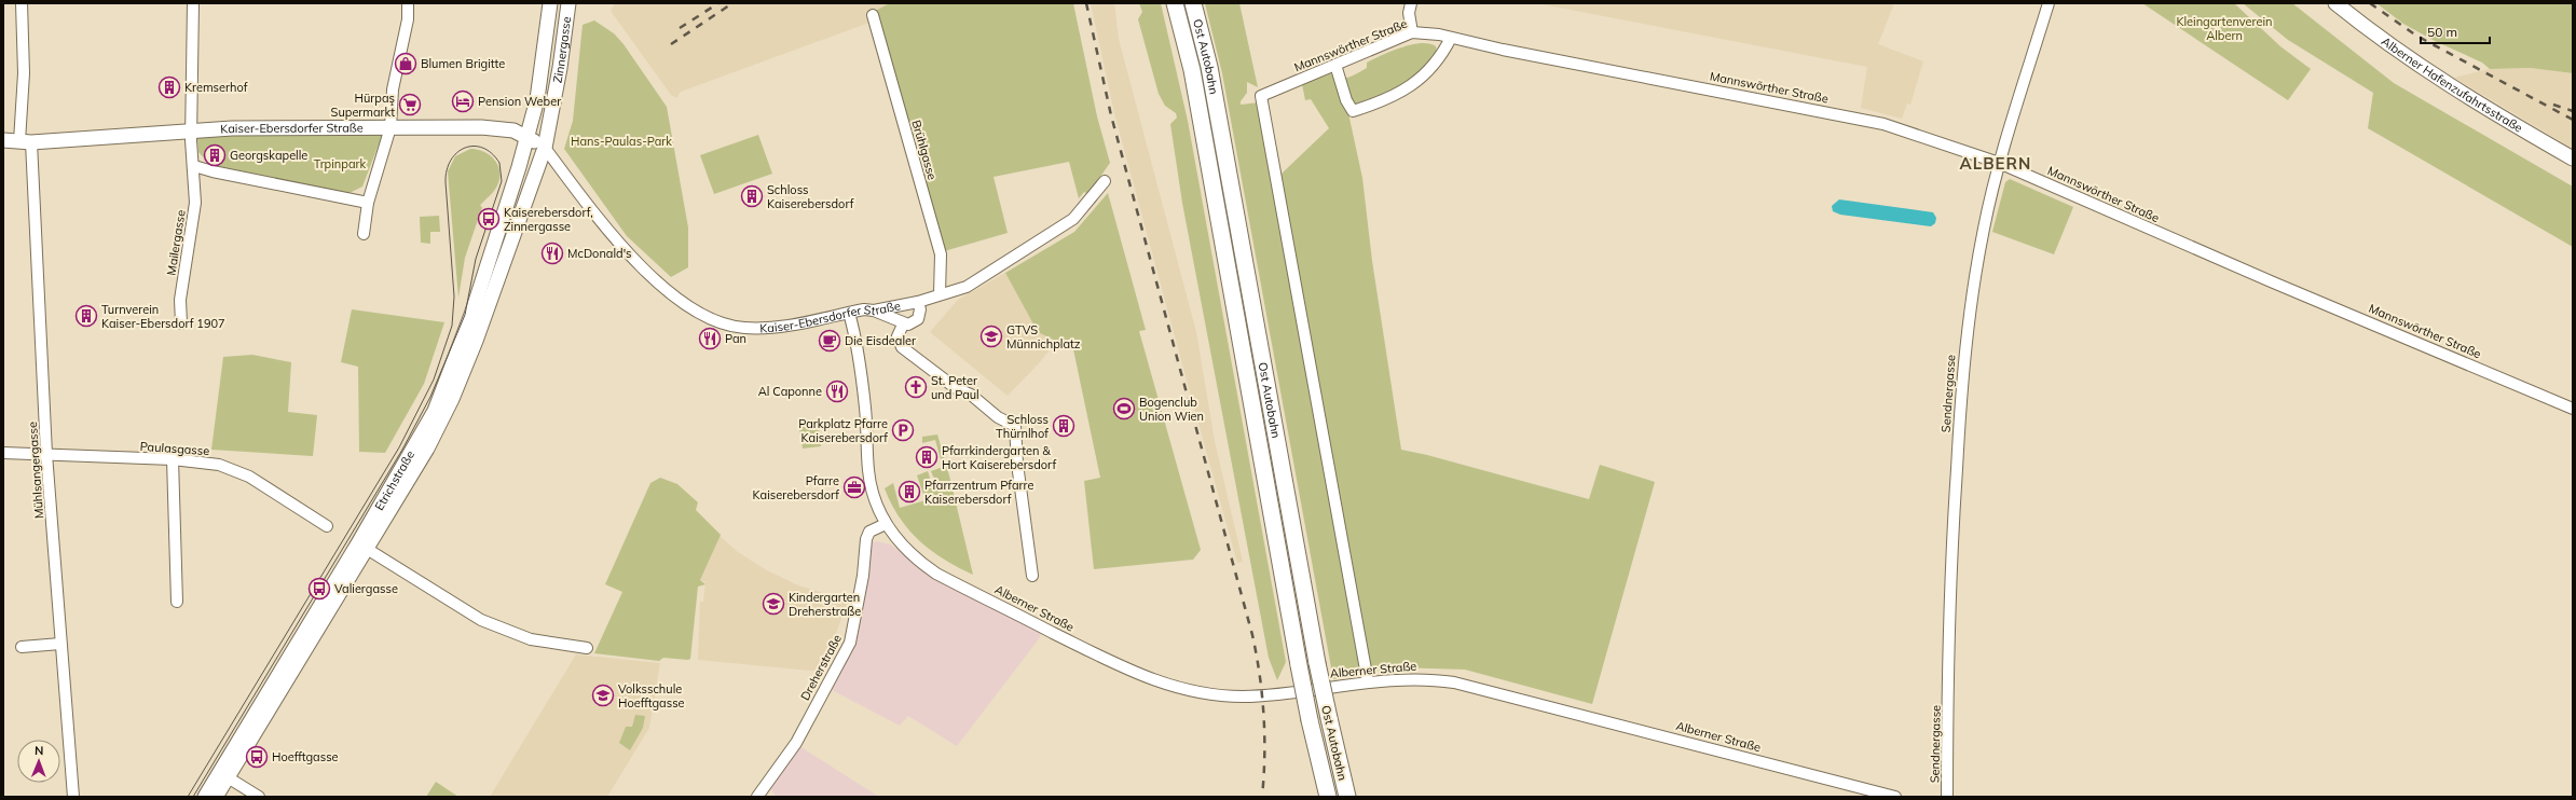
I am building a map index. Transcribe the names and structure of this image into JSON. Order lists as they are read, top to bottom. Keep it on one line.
{"streets":{"highway":["Ost Autobahn"],"main road":["Zinnergasse","Alberner Hafenzufahrtsstraße","Kaiser-Ebersdorfer Straße","Etrichstraße"],"street":["Mannswörther Straße","Brühlgasse","Mailergasse","Sendnergasse","Paulasgasse","Mühlsangergasse","Alberner Straße","Dreherstraße"]},"crossings":[["Mannswörther Straße","Sendnergasse"],["Mannswörther Straße","Alberner Straße"],["Zinnergasse","Kaiser-Ebersdorfer Straße"],["Zinnergasse","Etrichstraße"],["Kaiser-Ebersdorfer Straße","Brühlgasse"],["Kaiser-Ebersdorfer Straße","Mühlsangergasse"],["Kaiser-Ebersdorfer Straße","Etrichstraße"],["Paulasgasse","Mühlsangergasse"],["Alberner Straße","Dreherstraße"]],"districts":["ALBERN"],"parks":["Kleingartenverein Albern","Hans-Paulas-Park","Trpinpark"],"places":{"shop":["Blumen Brigitte"],"building":["Kremserhof","Georgskapelle","Schloss Kaiserebersdorf","Turnverein Kaiser-Ebersdorf 1907","Schloss Thürnlhof","Pfarrkindergarten & Hort Kaiserebersdorf","Pfarrzentrum Pfarre Kaiserebersdorf"],"hotel":["Pension Weber"],"supermarket":["Hürpaş Supermarkt"],"bus stop":["Kaiserebersdorf, Zinnergasse","Valiergasse","Hoefftgasse"],"restaurant":["McDonald's","Pan","Al Caponne"],"school or university":["GTVS Münnichplatz","Kindergarten Dreherstraße","Volksschule Hoefftgasse"],"cafe":["Die Eisdealer"],"church":["St. Peter und Paul"],"sports":["Bogenclub Union Wien"],"parking":["Parkplatz Pfarre Kaiserebersdorf"],"office":["Pfarre Kaiserebersdorf"]},"scale_bar":"50 m","north":"top"}
